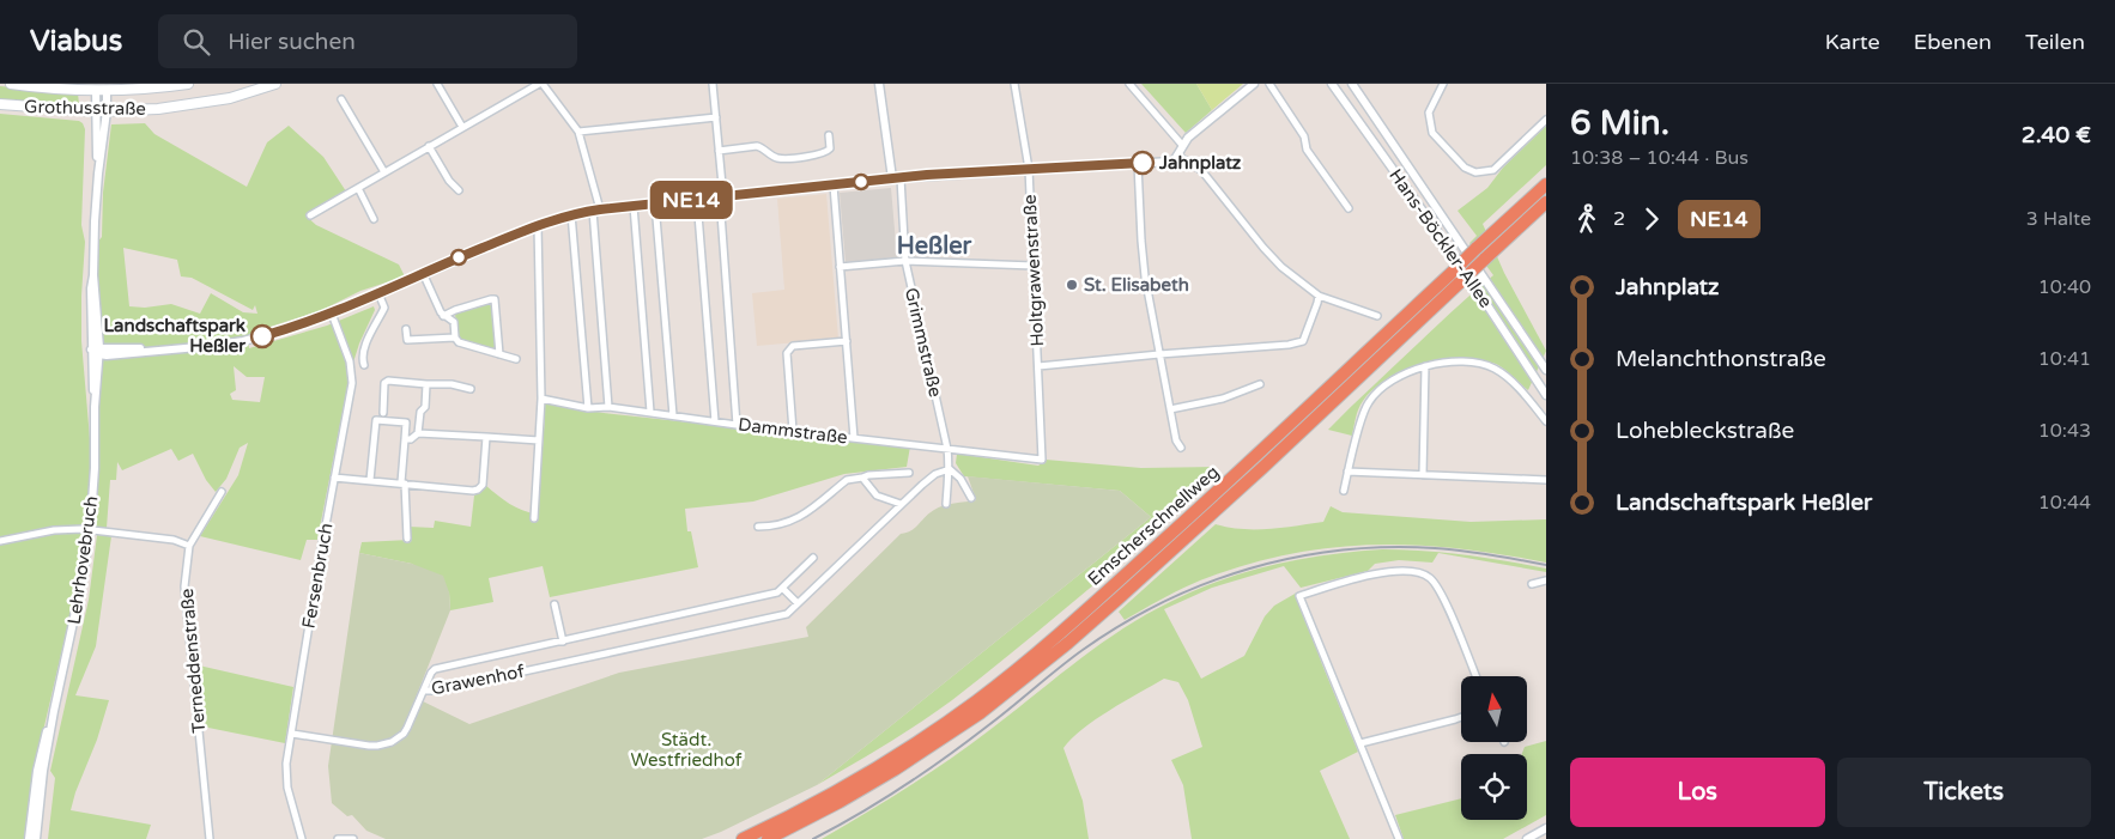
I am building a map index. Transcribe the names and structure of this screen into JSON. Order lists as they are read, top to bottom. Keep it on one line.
{"streets":{"highway":["Emscherschnellweg"],"main road":["Grothusstraße"],"street":["Hans-Böckler-Allee","Holtgrawenstraße","Grimmstraße","Dammstraße","Lehrhovebruch","Fersenbruch","Terneddenstraße","Grawenhof"]},"crossings":[["Grothusstraße","Lehrhovebruch"],["Holtgrawenstraße","Dammstraße"],["Grimmstraße","Dammstraße"],["Grimmstraße","Grawenhof"]],"districts":["Heßler"],"parks":["Städt. Westfriedhof"],"places":["Jahnplatz","St. Elisabeth","Landschaftspark Heßler"],"lines":["bus line NE14"],"north":"top","page":{"header":"Viabus","search":"Hier suchen","nav":["Karte","Ebenen","Teilen"],"on_map":"NE14","heading":["6 Min.","10:38 – 10:44 · Bus","2.40 €"],"legs":["2","NE14","3 Halte"],"list":[{"name":"Jahnplatz","value":"10:40"},{"name":"Melanchthonstraße","value":"10:41"},{"name":"Lohebleckstraße","value":"10:43"},{"name":"Landschaftspark Heßler","value":"10:44"}],"buttons":["Los","Tickets"]}}
